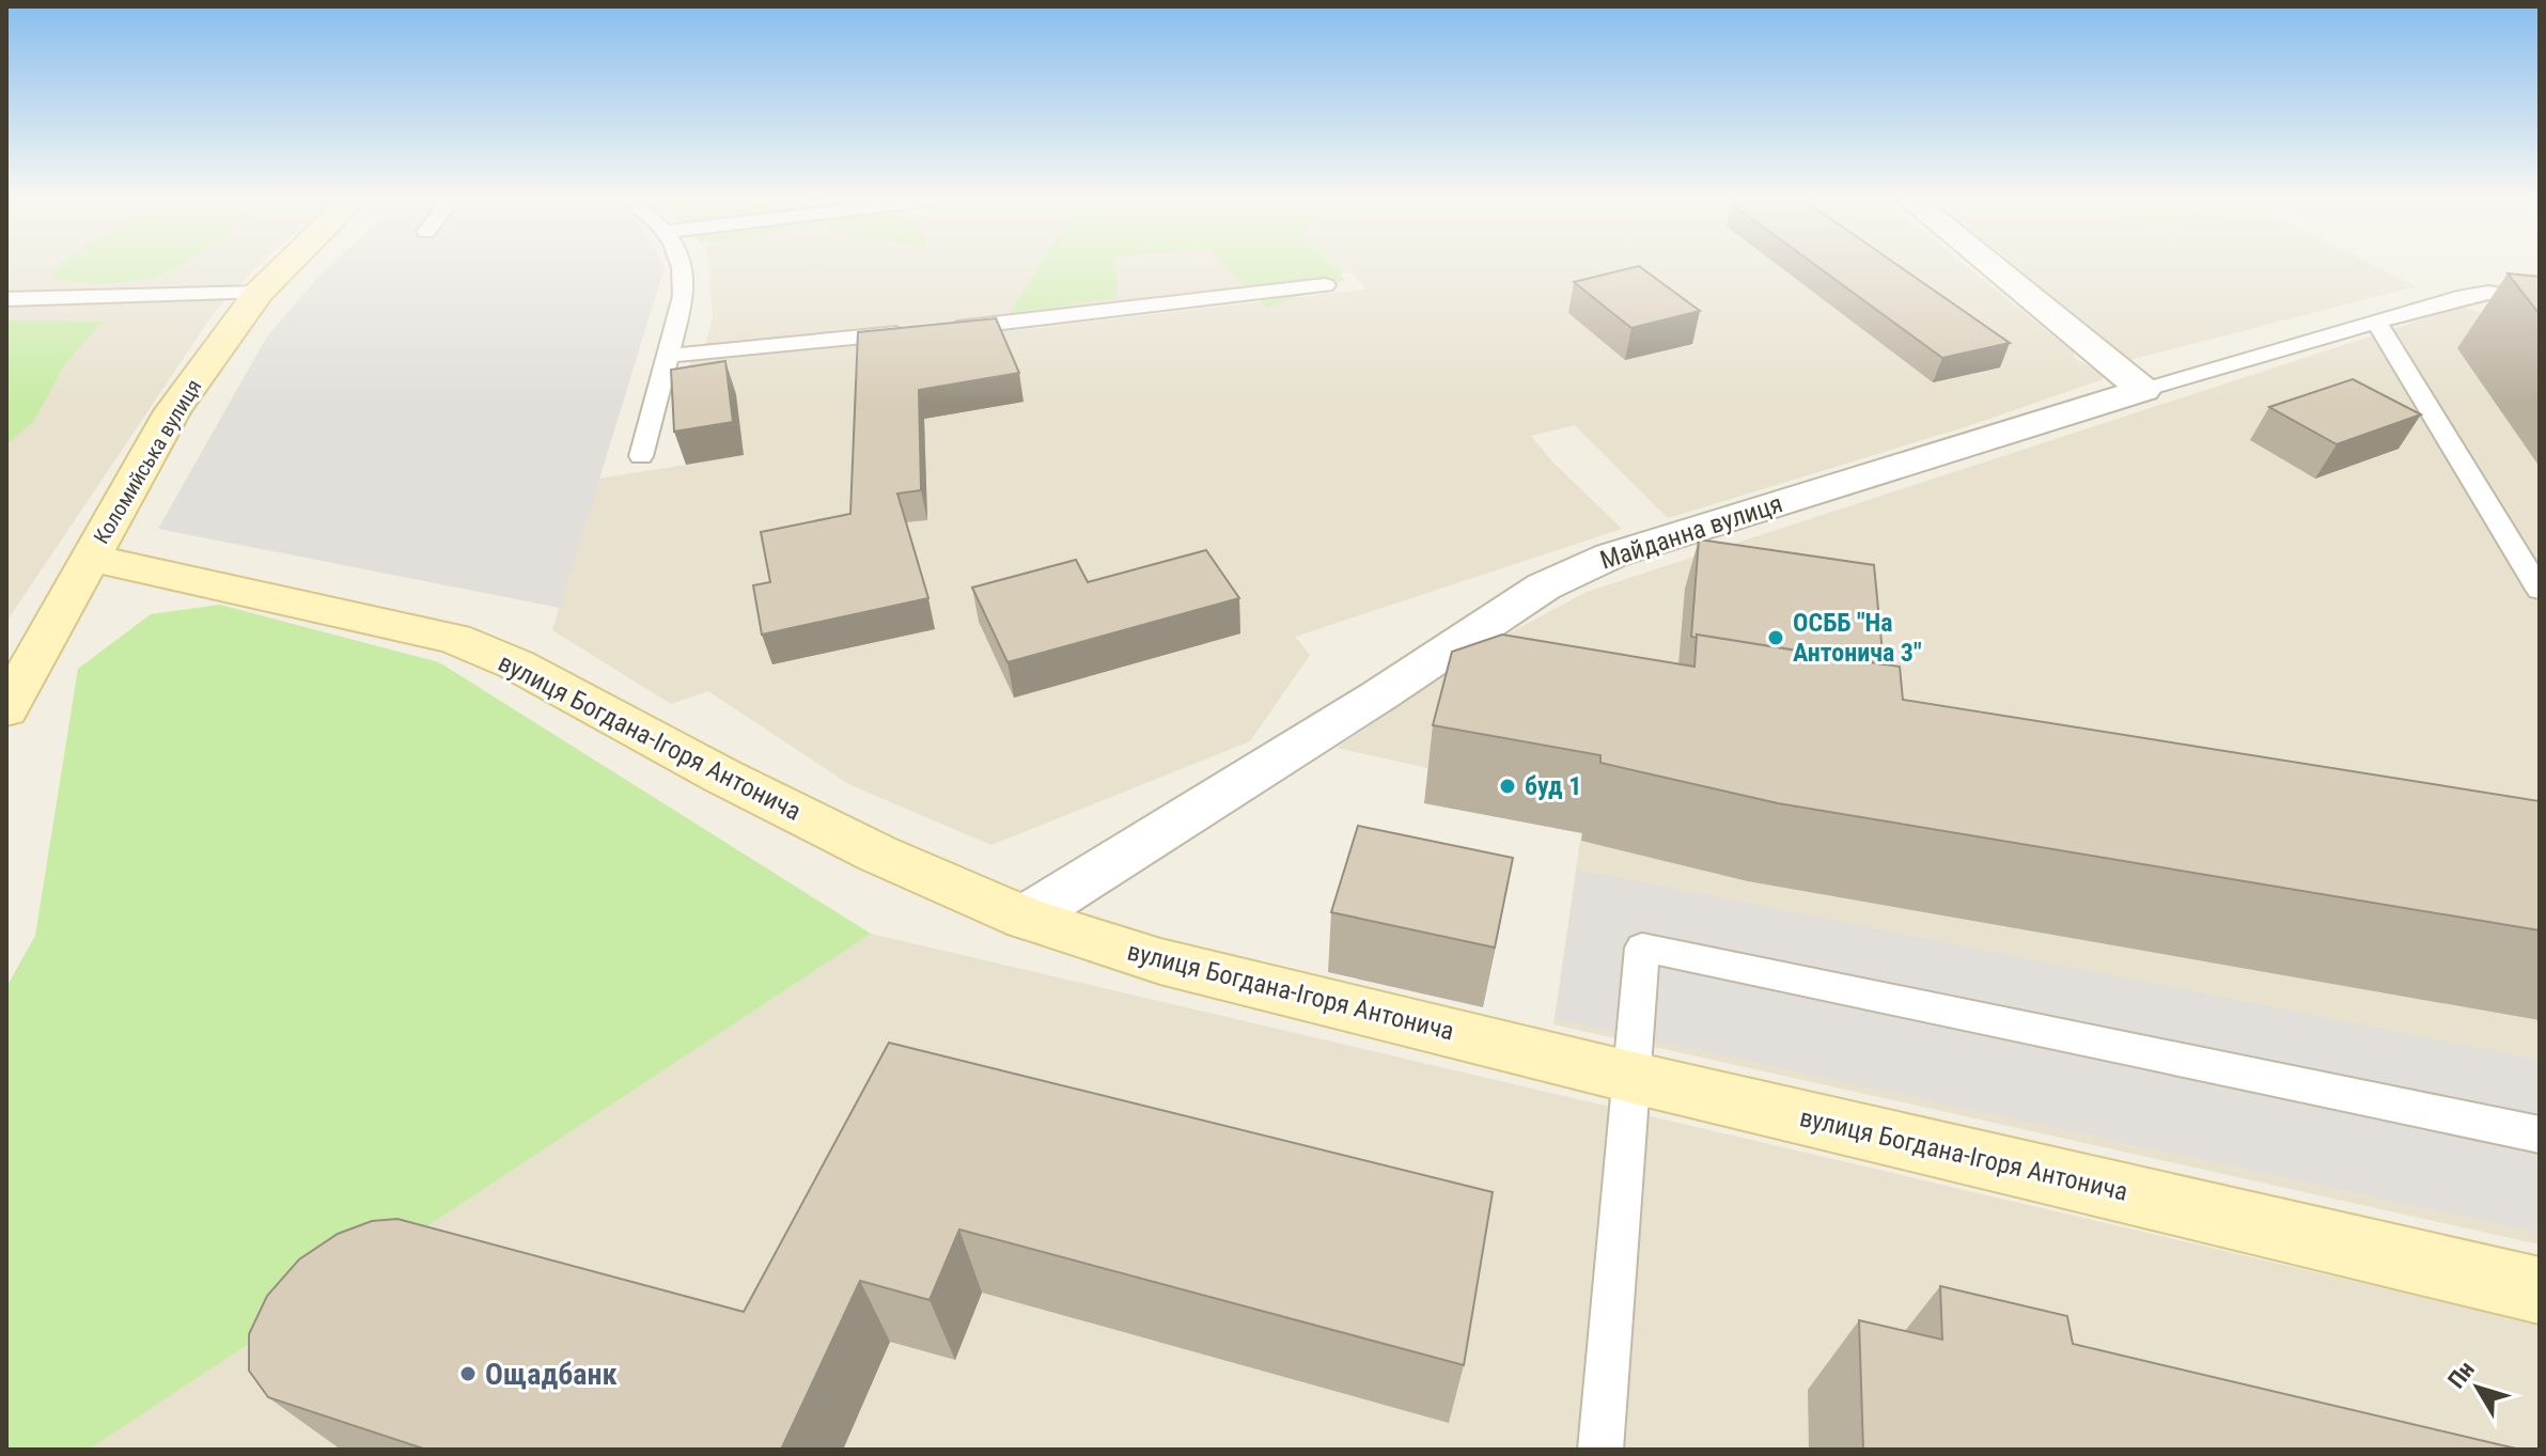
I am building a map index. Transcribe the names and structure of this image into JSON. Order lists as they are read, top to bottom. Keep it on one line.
{"streets":{"main road":["Коломийська вулиця","вулиця Богдана-Ігоря Антонича"],"street":["Майданна вулиця"]},"crossings":[["Коломийська вулиця","вулиця Богдана-Ігоря Антонича"],["Майданна вулиця","вулиця Богдана-Ігоря Антонича"]],"places":["ОСББ \"На Антонича 3\"","буд 1","Ощадбанк"],"north":"top left"}
